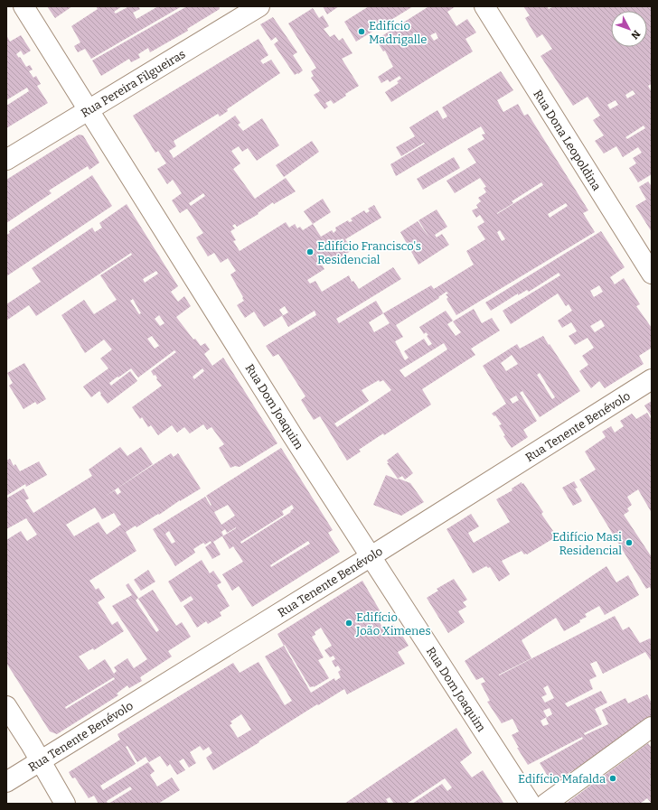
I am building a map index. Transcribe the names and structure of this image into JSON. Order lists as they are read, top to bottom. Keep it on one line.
{"streets":{"street":["Rua Pereira Filgueiras","Rua Dona Leopoldina","Rua Dom Joaquim","Rua Tenente Benévolo"]},"crossings":[["Rua Pereira Filgueiras","Rua Dom Joaquim"],["Rua Dom Joaquim","Rua Tenente Benévolo"]],"places":["Edifício Madrigalle","Edifício Francisco's Residencial","Edifício Masi Residencial","Edifício João Ximenes","Edifício Mafalda"],"north":"bottom right"}
